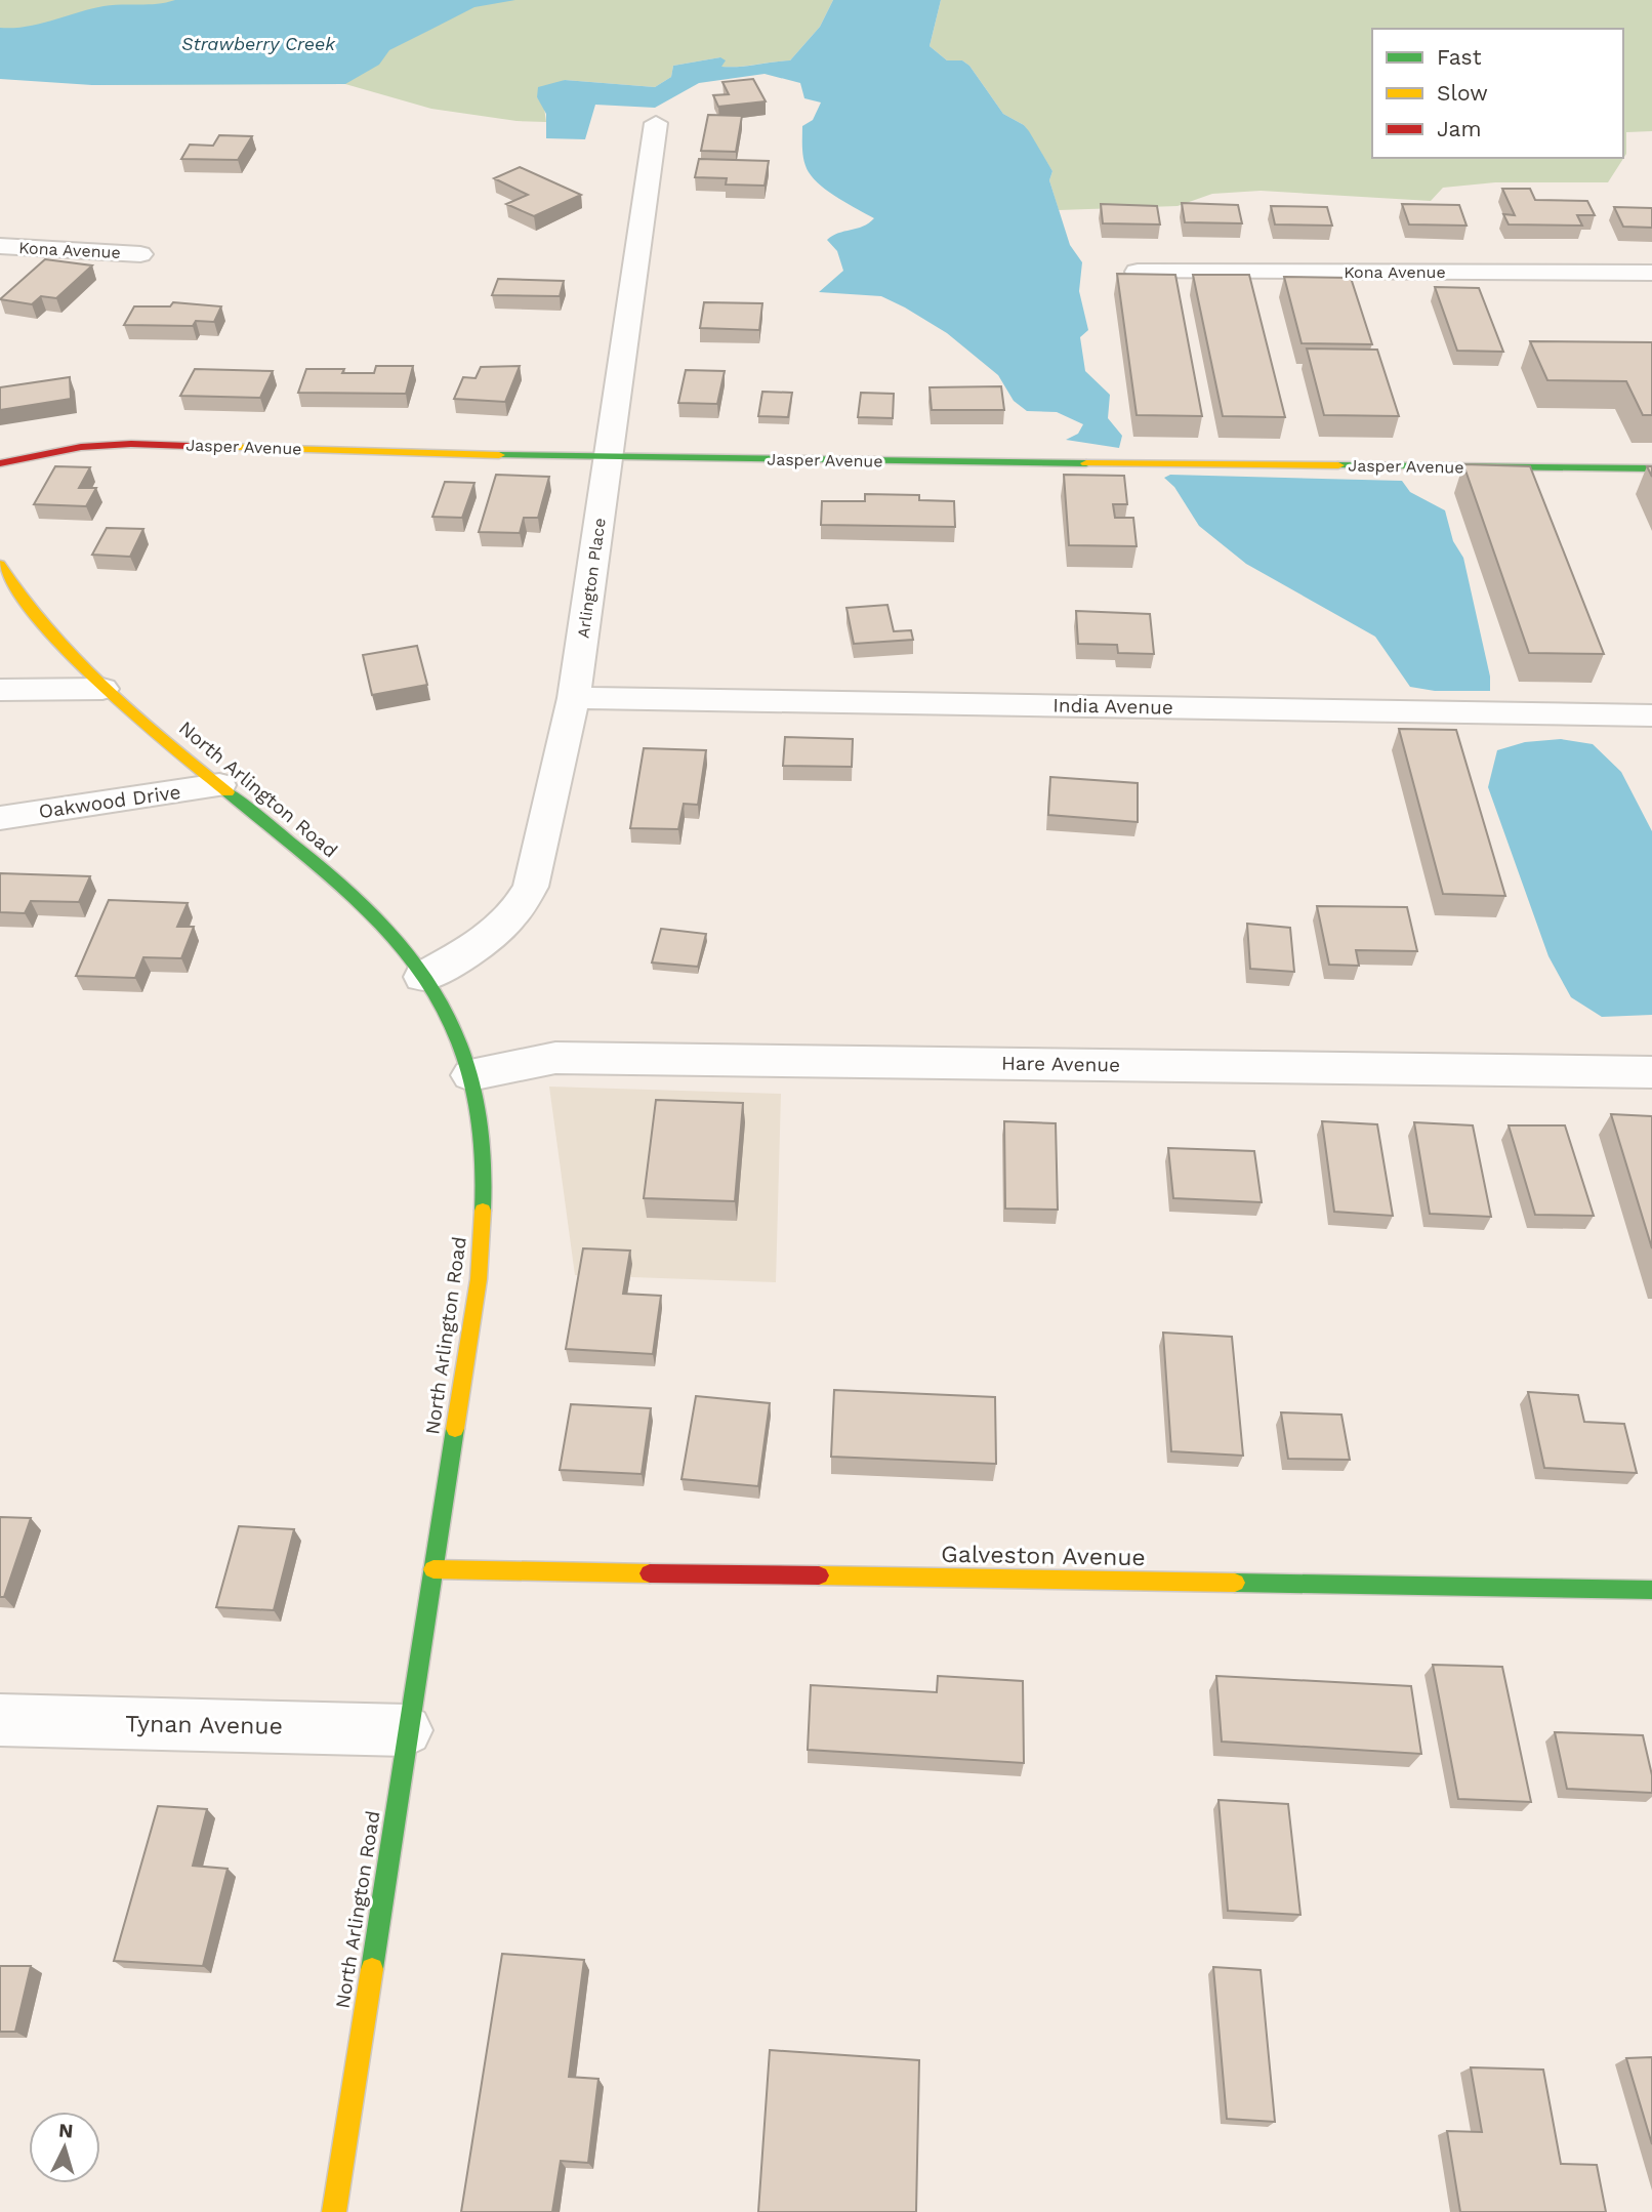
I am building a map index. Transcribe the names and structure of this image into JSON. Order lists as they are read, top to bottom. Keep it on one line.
{"streets":{"street":["Kona Avenue","Jasper Avenue","Arlington Place","India Avenue","North Arlington Road","Oakwood Drive","Hare Avenue","Galveston Avenue","Tynan Avenue"]},"crossings":[["Jasper Avenue","Arlington Place"],["Arlington Place","India Avenue"],["Arlington Place","North Arlington Road"],["North Arlington Road","Oakwood Drive"],["North Arlington Road","Hare Avenue"],["North Arlington Road","Galveston Avenue"],["North Arlington Road","Tynan Avenue"]],"water":["Strawberry Creek"],"legend":["Fast","Slow","Jam"],"north":"top"}
